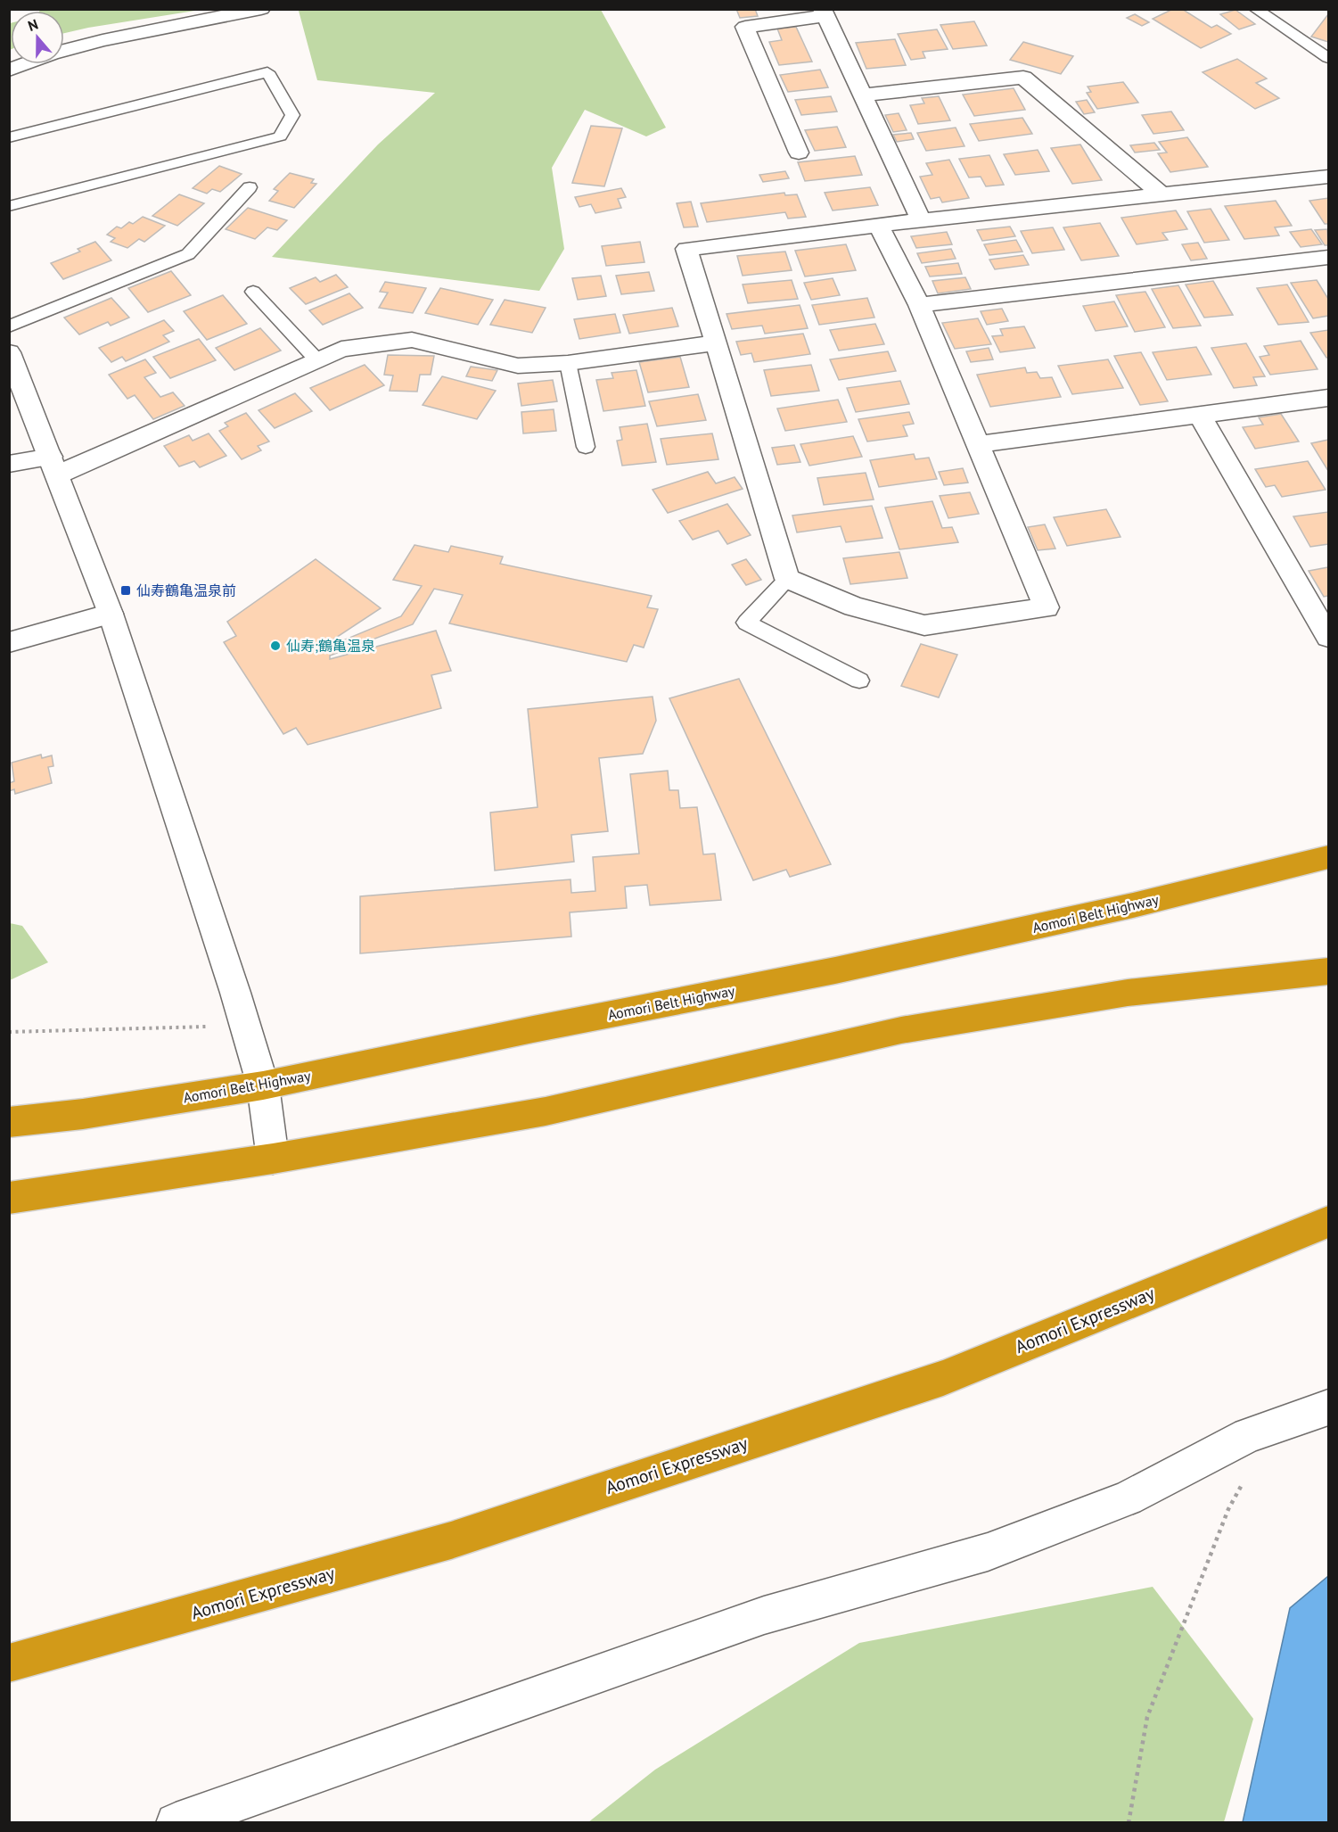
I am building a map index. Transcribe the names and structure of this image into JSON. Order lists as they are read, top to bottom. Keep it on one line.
{"streets":{"highway":["Aomori Belt Highway","Aomori Expressway"]},"places":{"transit":["仙寿鶴亀温泉前"],"other":["仙寿;鶴亀温泉"]},"north":"top"}
